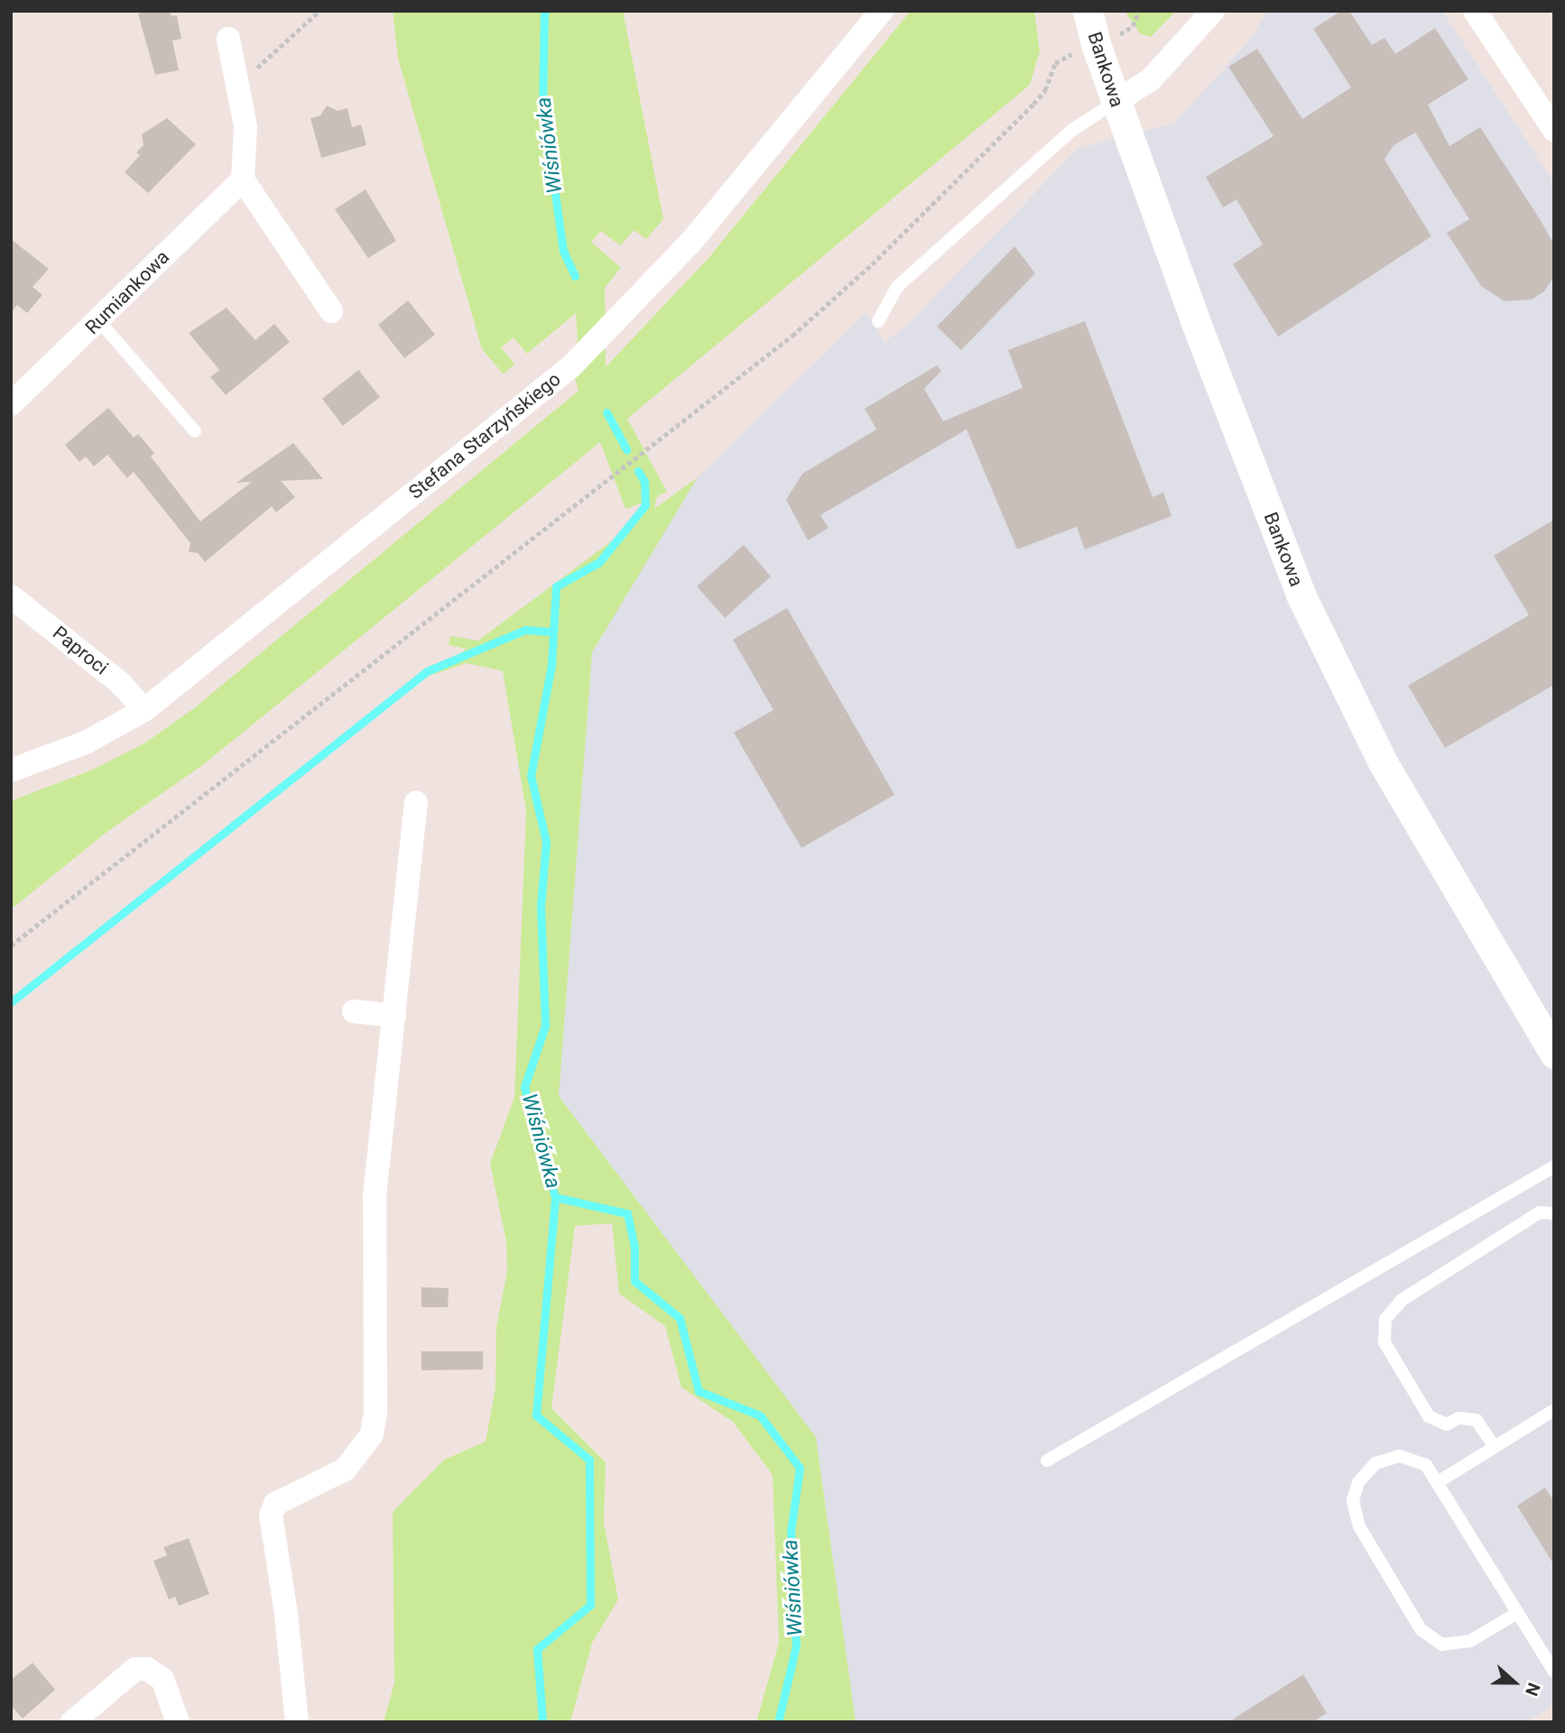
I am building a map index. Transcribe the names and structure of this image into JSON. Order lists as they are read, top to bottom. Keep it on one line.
{"streets":{"street":["Bankowa","Rumiankowa","Stefana Starzyńskiego","Paproci"]},"crossings":[["Stefana Starzyńskiego","Paproci"]],"water":["Wiśniówka"],"north":"right"}
